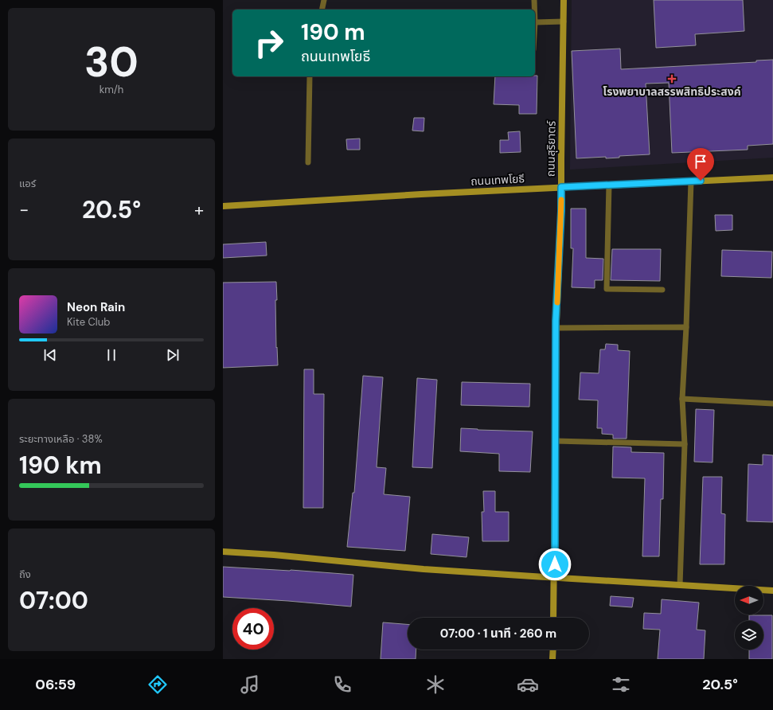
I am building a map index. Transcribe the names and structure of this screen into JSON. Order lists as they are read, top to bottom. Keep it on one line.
{"streets":{"street":["ถนนสุริยาตร์","ถนนเทพโยธี"]},"crossings":[["ถนนสุริยาตร์","ถนนเทพโยธี"]],"places":{"health":["โรงพยาบาลสรรพสิทธิประสงค์"]},"north":"left","page":{"tile":[["30","km/h"],"แอร์",["ระยะทางเหลือ · 38%","190 km"],["ถึง","07:00"]],"turn":["190 m","ถนนเทพโยธี"],"heat":["−","20.5°","+"],"song":["Neon Rain","Kite Club"],"limit":"40","trip":"07:00 · 1 นาที · 260 m","tabs":["06:59","20.5°"]}}
